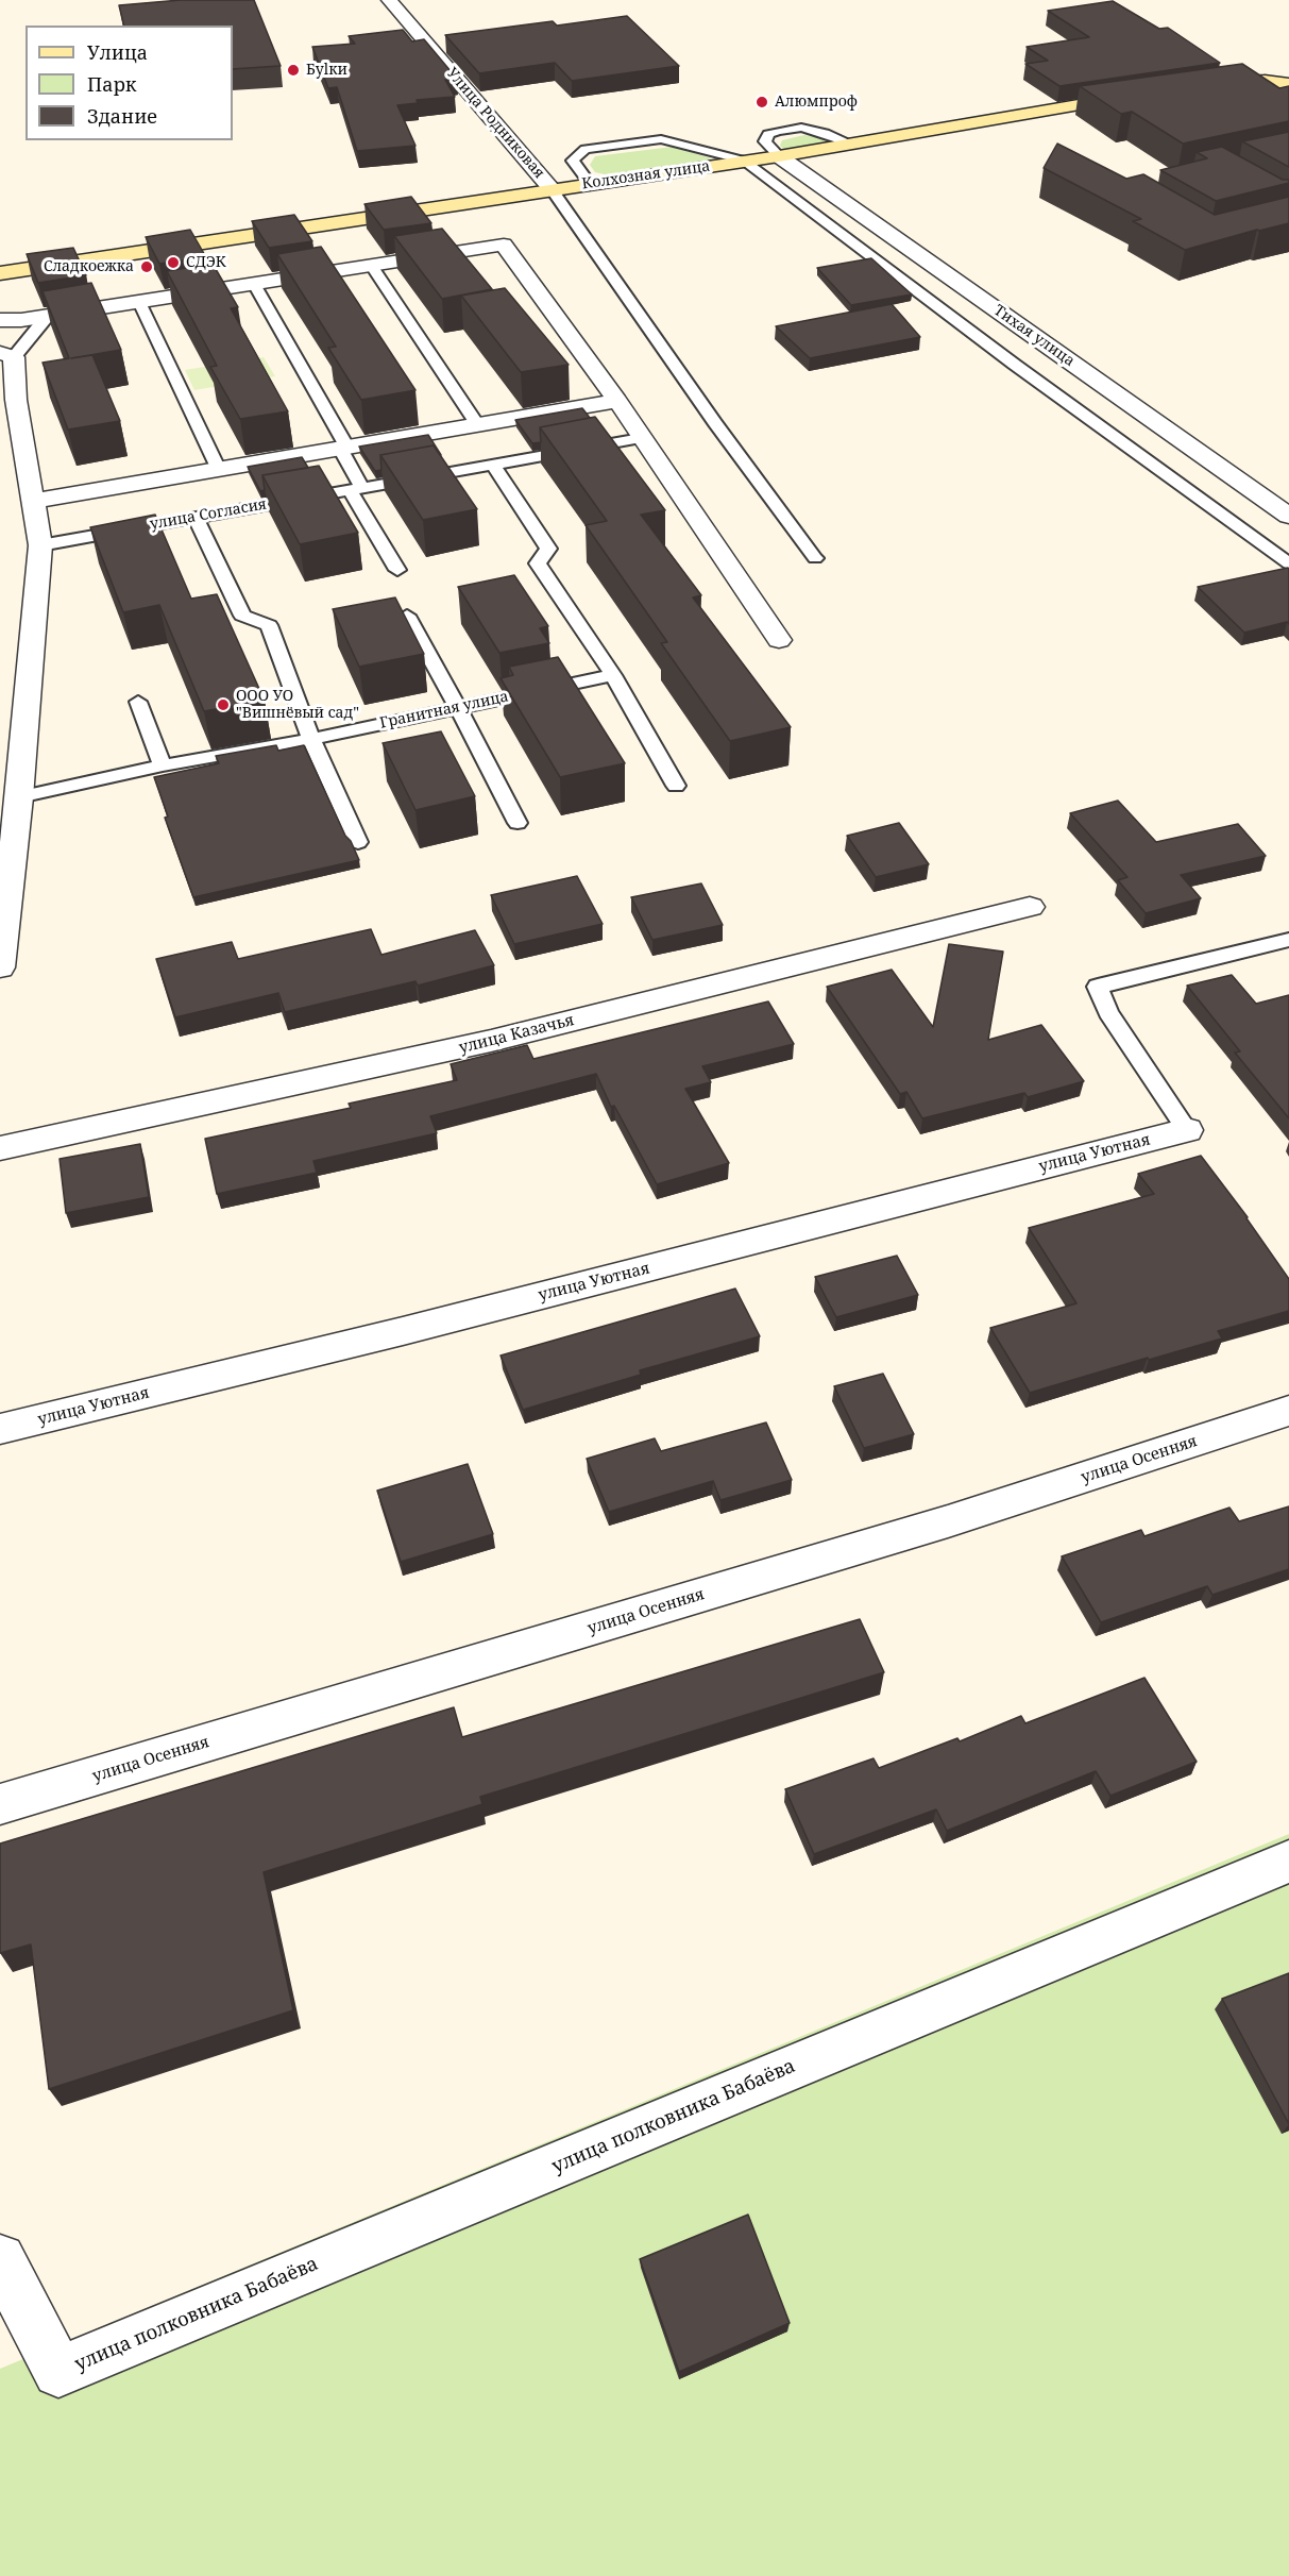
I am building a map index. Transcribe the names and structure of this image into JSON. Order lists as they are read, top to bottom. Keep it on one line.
{"streets":{"street":["Улица Родниковая","Колхозная улица","Тихая улица","улица Казачья","улица Уютная","улица Осенняя","улица полковника Бабаёва"],"lane":["улица Согласия","Гранитная улица"]},"crossings":[["Улица Родниковая","Колхозная улица"],["Колхозная улица","Тихая улица"]],"places":["Буlки","Алюмпроф","СДЭК","Сладкоежка","ООО УО \"Вишнёвый сад\""],"legend":["Улица","Парк","Здание"]}
